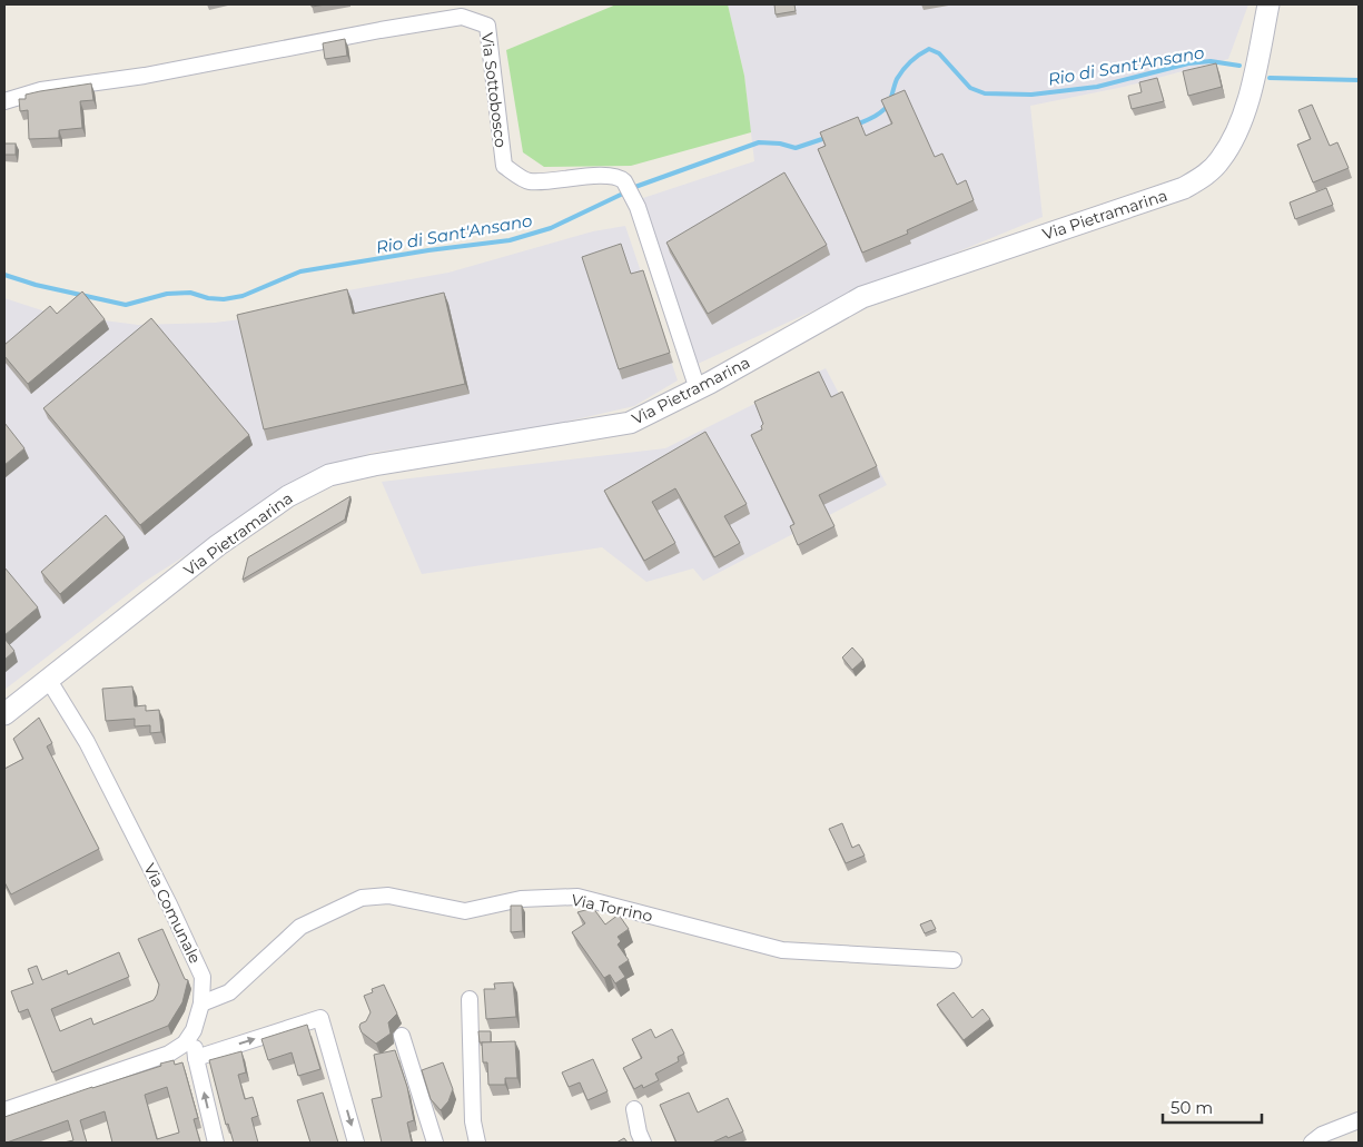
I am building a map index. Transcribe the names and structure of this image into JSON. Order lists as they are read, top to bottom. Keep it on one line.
{"streets":{"main road":["Via Pietramarina"],"street":["Via Sottobosco","Via Torrino","Via Comunale"]},"crossings":[["Via Sottobosco","Via Pietramarina"],["Via Pietramarina","Via Comunale"],["Via Torrino","Via Comunale"]],"water":["Rio di Sant'Ansano"],"scale_bar":"50 m"}
